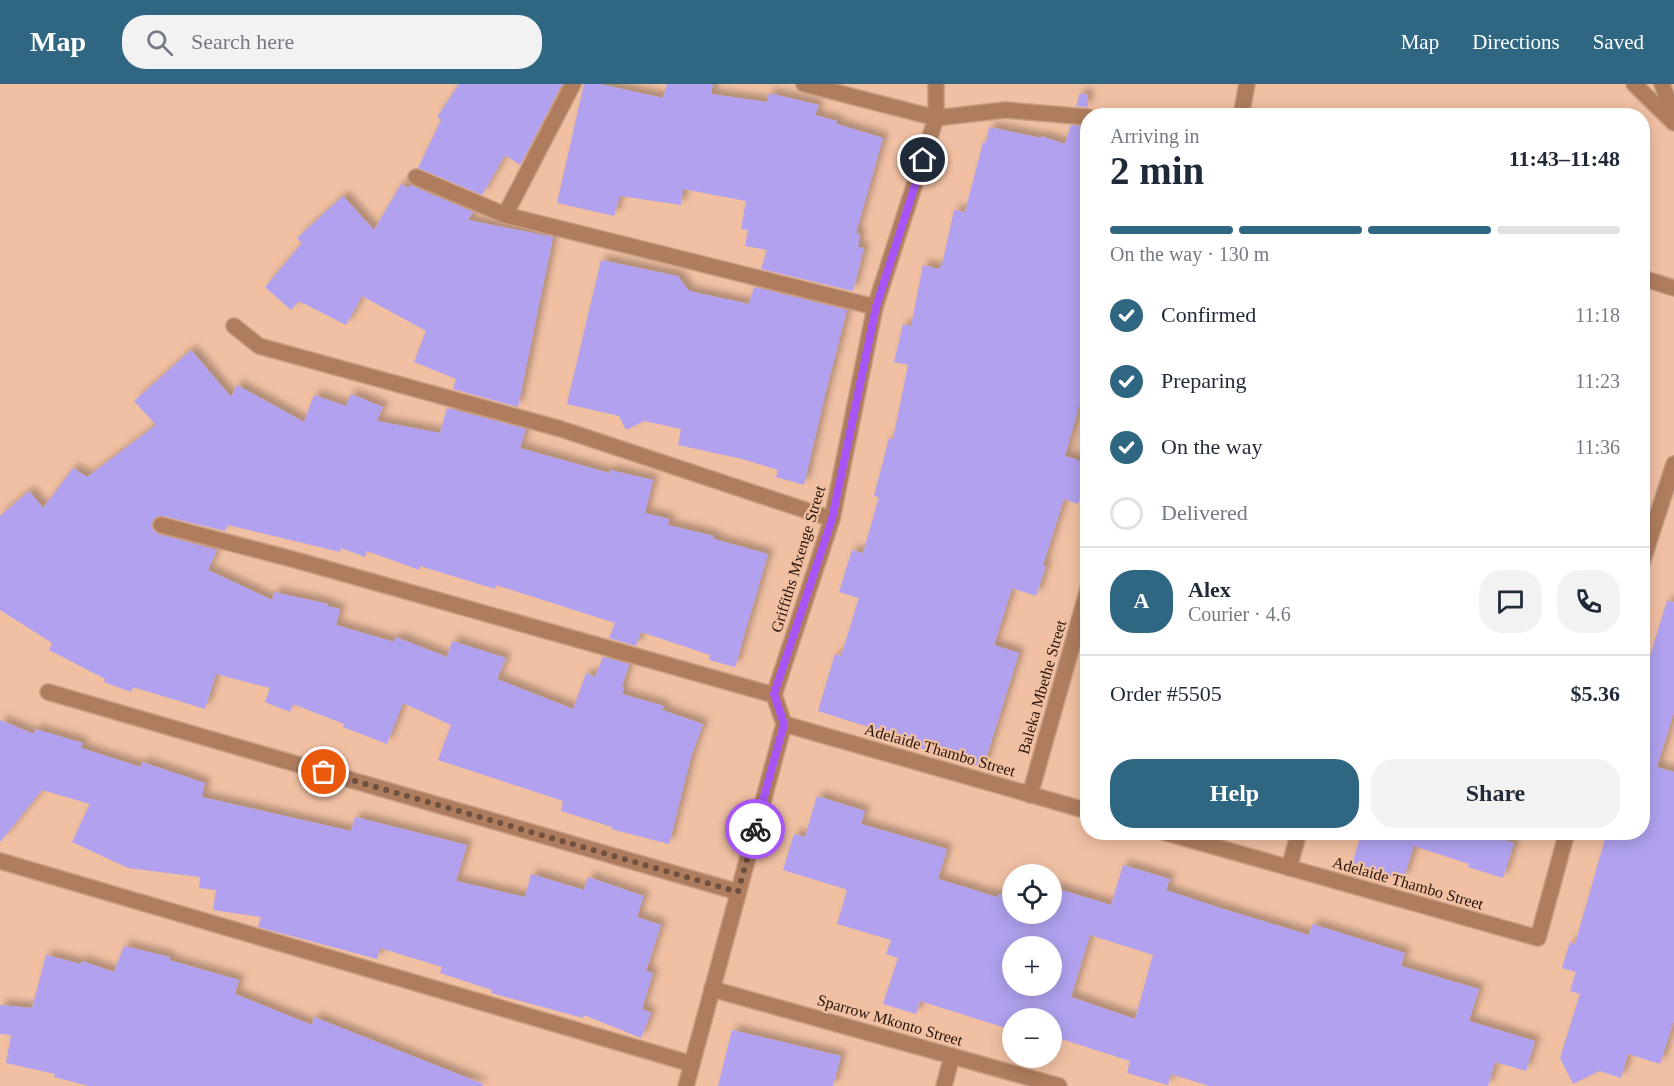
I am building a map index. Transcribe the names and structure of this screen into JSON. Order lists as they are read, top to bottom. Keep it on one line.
{"streets":{"street":["Griffiths Mxenge Street","Baleka Mbethe Street","Adelaide Thambo Street","Sparrow Mkonto Street"]},"crossings":[["Baleka Mbethe Street","Adelaide Thambo Street"]],"page":{"header":"Map","search":"Search here","nav":["Map","Directions","Saved"],"heading":["2 min","Arriving in","11:43–11:48"],"panel":["Alex","Courier · 4.6","Order #5505","$5.36"],"bar":"On the way · 130 m","list":[["Confirmed","11:18"],["Preparing","11:23"],["On the way","11:36"],"Delivered"],"round":"A","buttons":["Help","Share"],"map_buttons":["+","−"]}}
